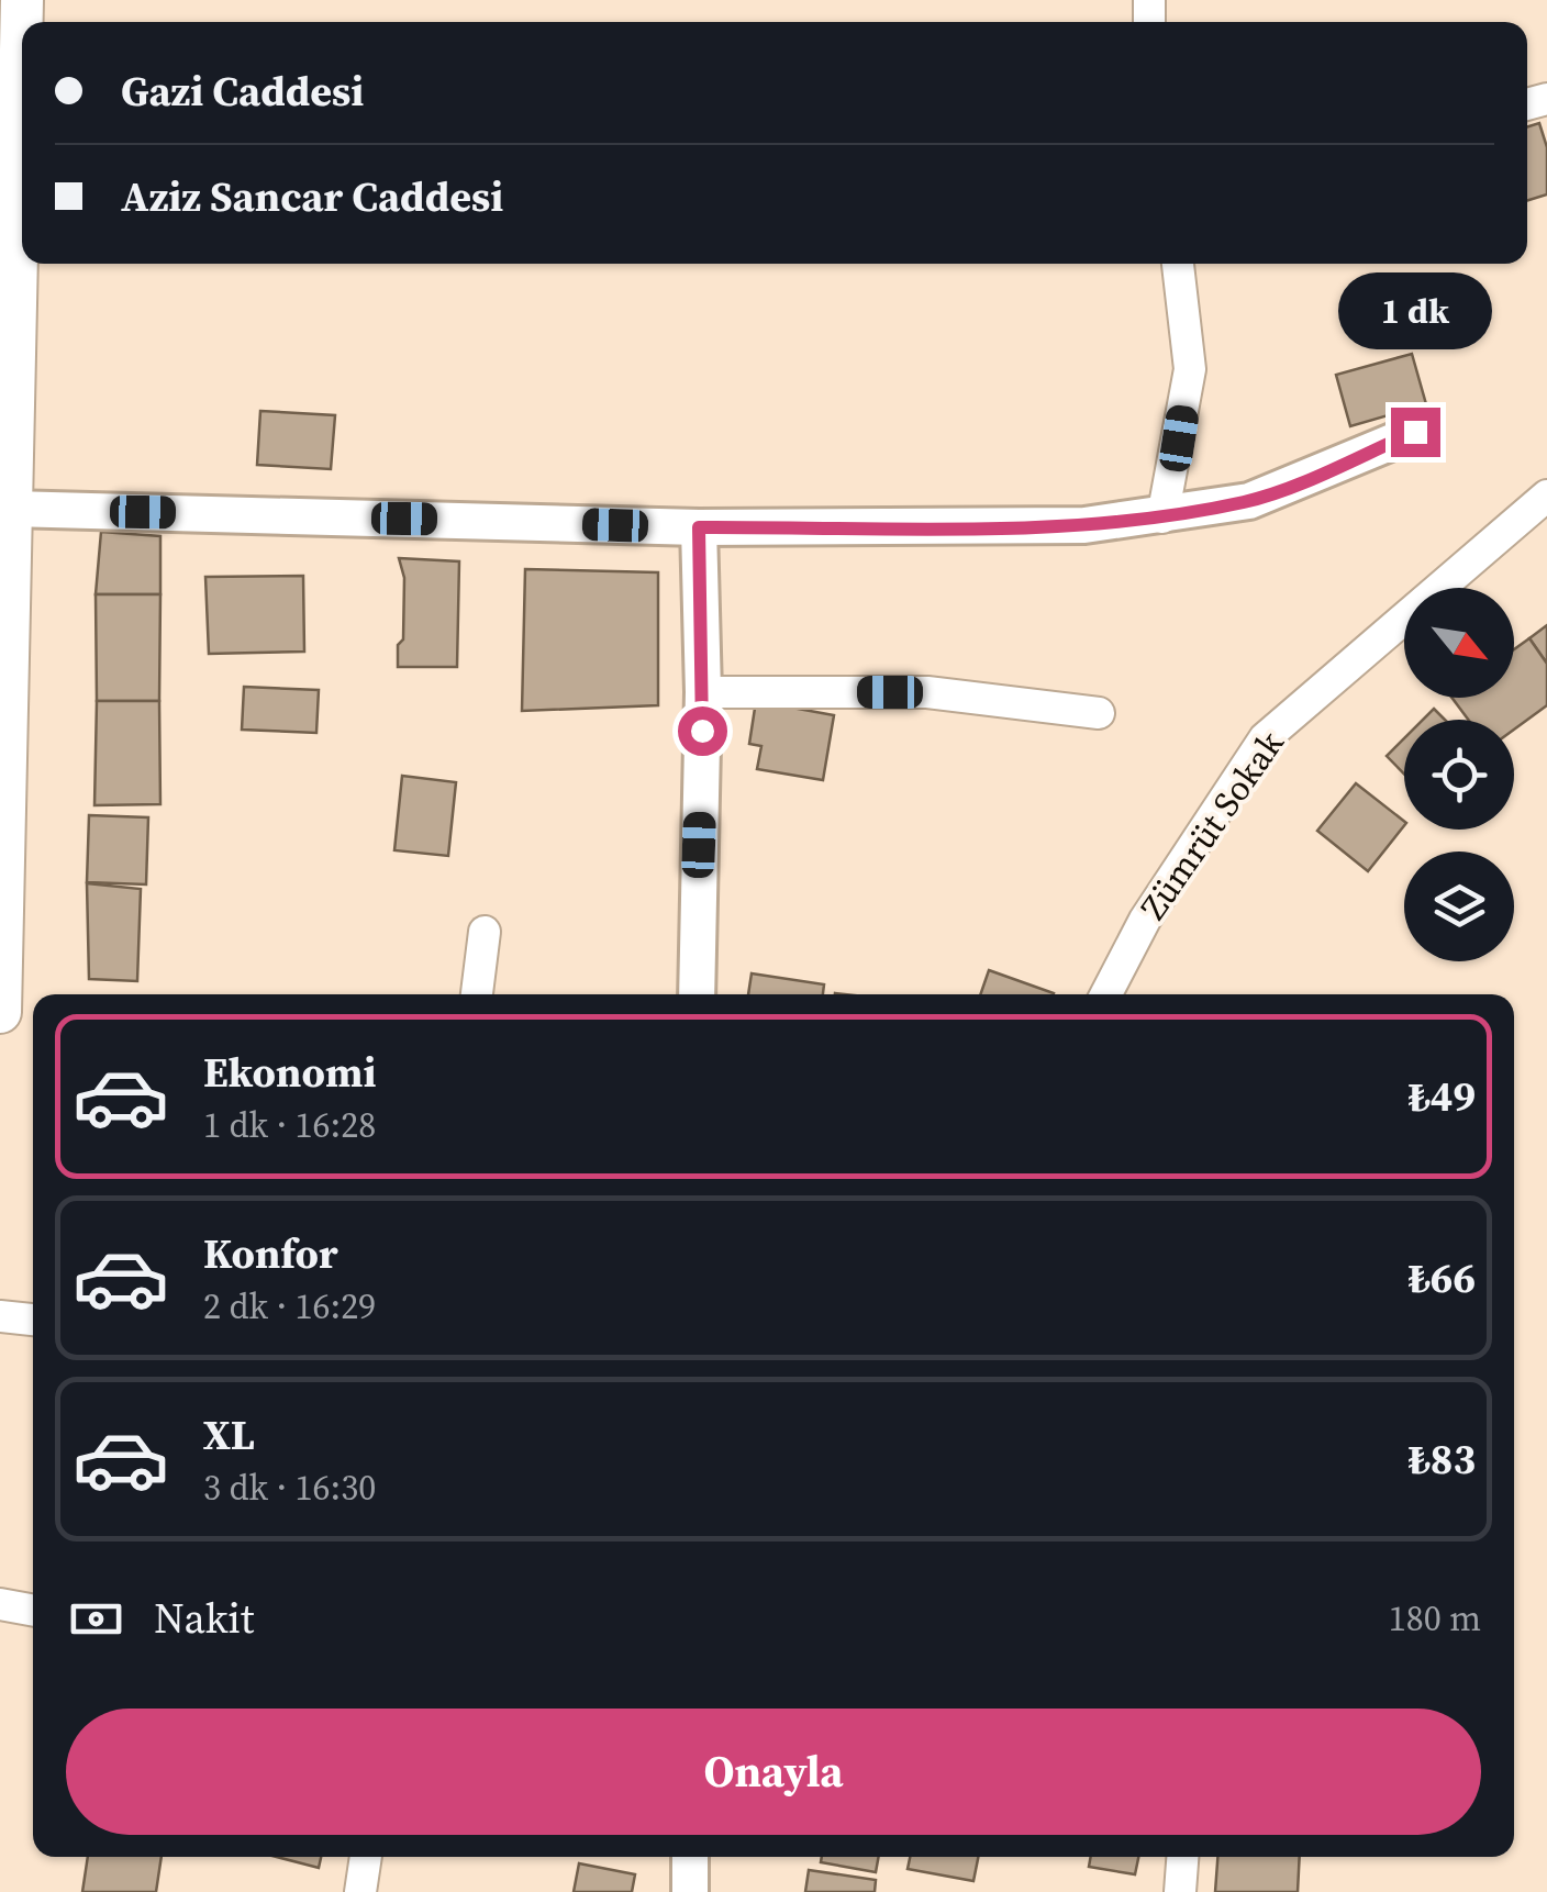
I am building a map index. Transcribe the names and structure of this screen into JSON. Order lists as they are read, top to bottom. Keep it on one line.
{"streets":{"street":["Zümrüt Sokak"]},"north":"bottom right","page":{"banner":["Gazi Caddesi","Aziz Sancar Caddesi"],"bubble":"1 dk","list":[{"name":"Ekonomi","note":"1 dk · 16:28","value":"₺49"},{"name":"Konfor","note":"2 dk · 16:29","value":"₺66"},{"name":"XL","note":"3 dk · 16:30","value":"₺83"}],"pay":["Nakit","180 m"],"buttons":"Onayla"}}
